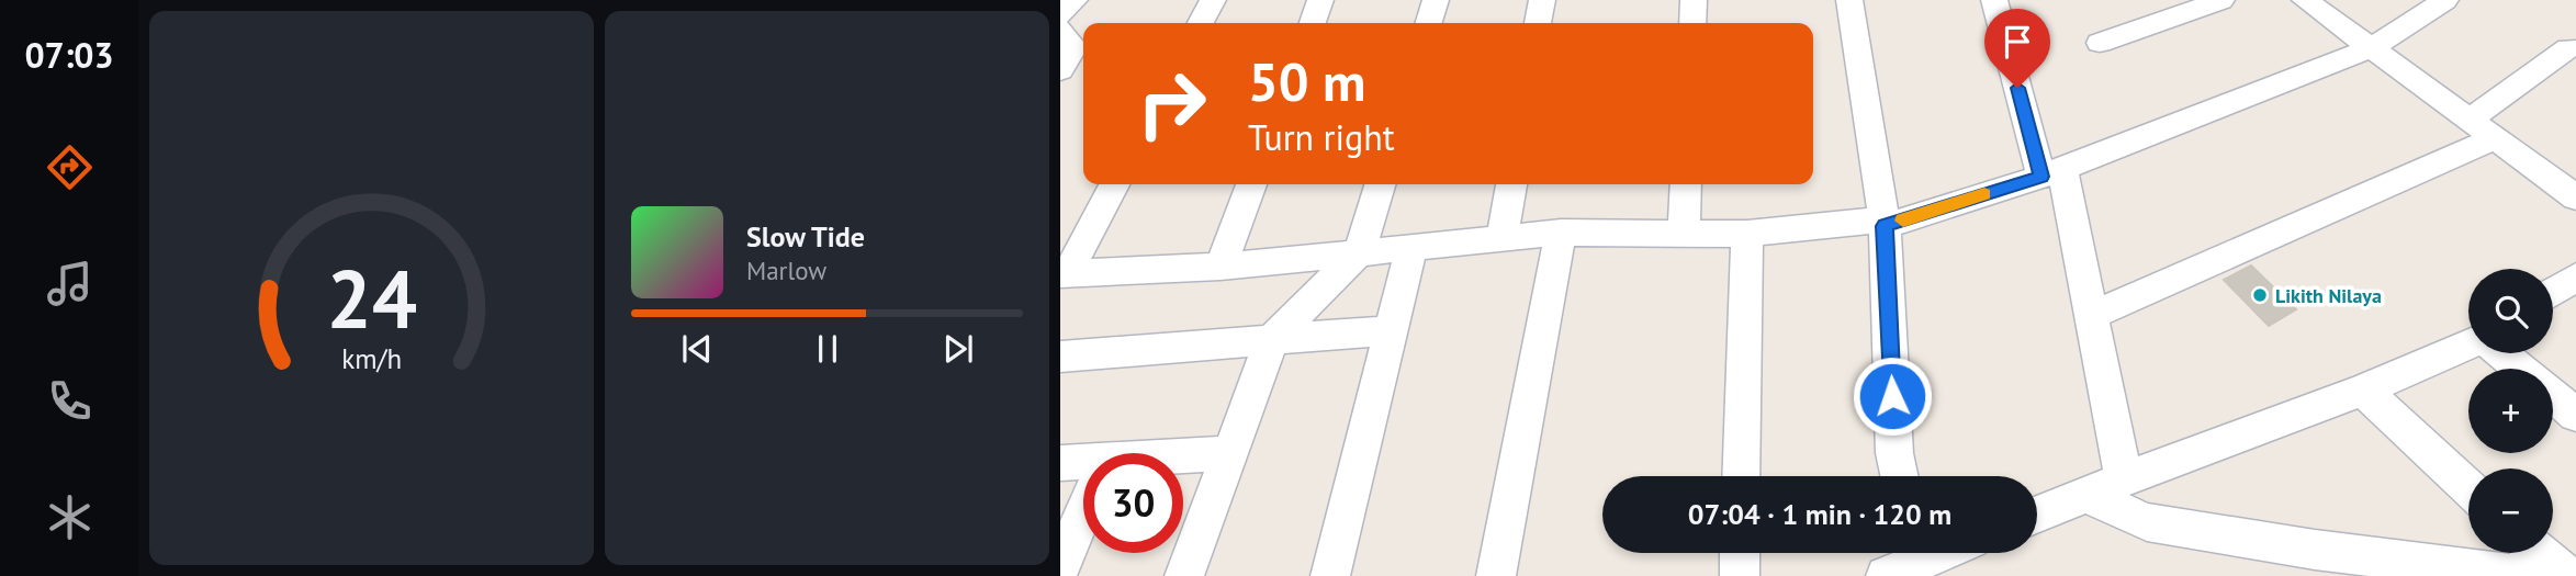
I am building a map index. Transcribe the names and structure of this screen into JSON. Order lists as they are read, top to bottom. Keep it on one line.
{"places":["Likith Nilaya"],"page":{"tabs":"07:03","turn":["50 m","Turn right"],"song":["Slow Tide","Marlow"],"map_buttons":["+","−"],"limit":"30","trip":"07:04 · 1 min · 120 m","gauge":["24","km/h"]}}
